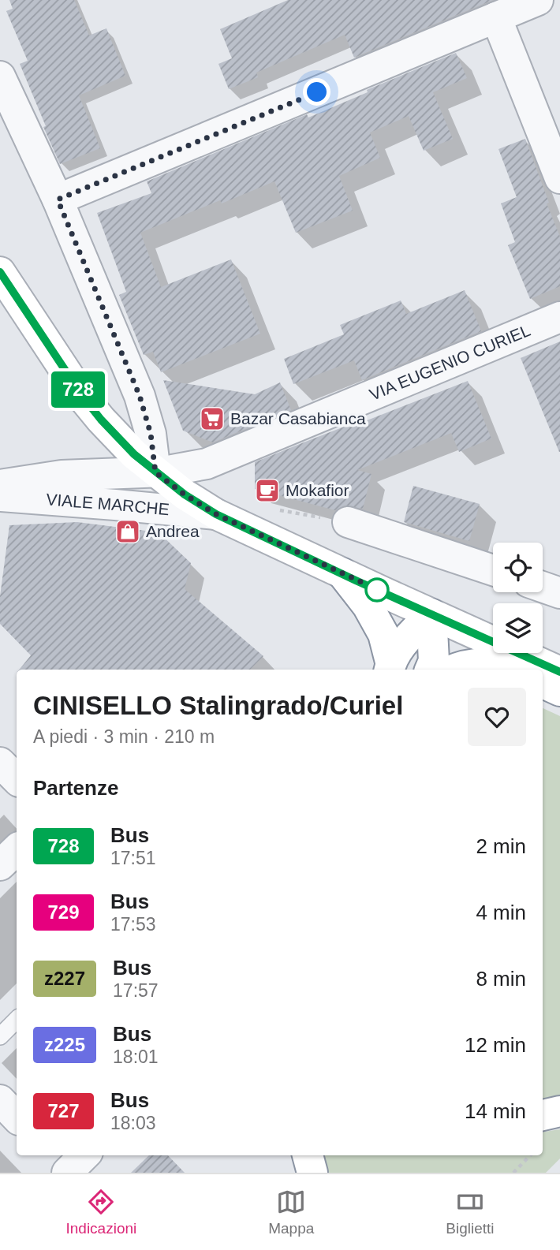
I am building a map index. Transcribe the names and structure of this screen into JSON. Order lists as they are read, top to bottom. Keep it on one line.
{"streets":{"street":["VIA EUGENIO CURIEL","VIALE MARCHE"]},"crossings":[["VIA EUGENIO CURIEL","VIALE MARCHE"]],"places":{"supermarket":["Bazar Casabianca"],"cafe":["Mokafior"],"shop":["Andrea"]},"lines":["bus line 728"],"page":{"on_map":"728","heading":[["CINISELLO Stalingrado/Curiel","A piedi · 3 min · 210 m"],"Partenze"],"list":[{"mark":"728","name":"Bus","note":"17:51","value":"2 min"},{"mark":"729","name":"Bus","note":"17:53","value":"4 min"},{"mark":"z227","name":"Bus","note":"17:57","value":"8 min"},{"mark":"z225","name":"Bus","note":"18:01","value":"12 min"},{"mark":"727","name":"Bus","note":"18:03","value":"14 min"}],"tabs":["Indicazioni","Mappa","Biglietti"]}}
